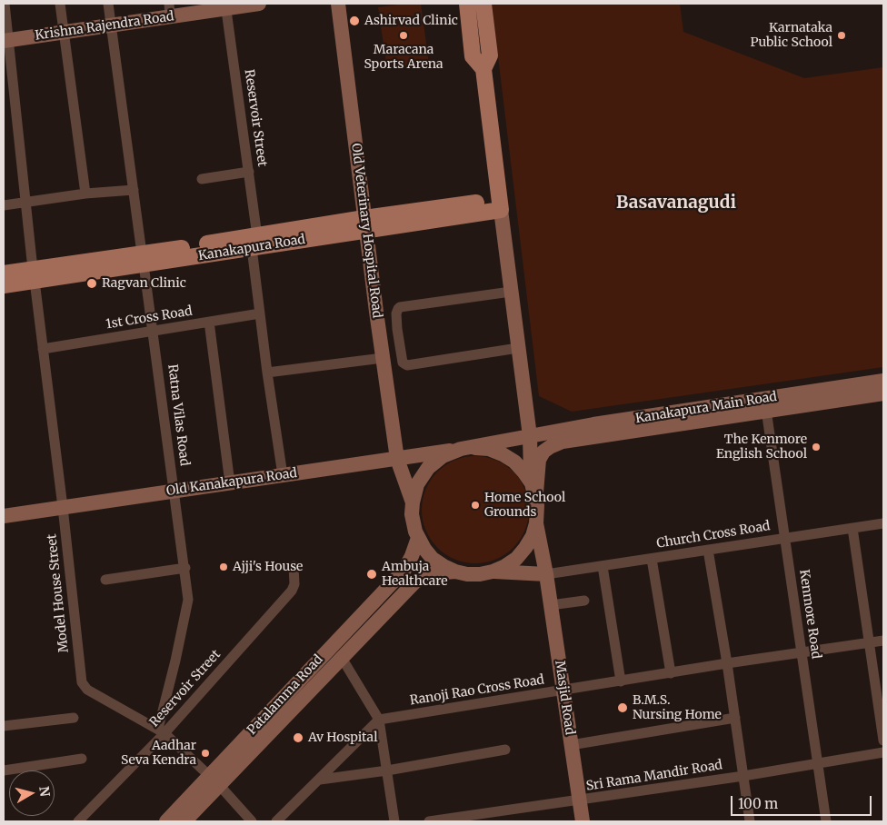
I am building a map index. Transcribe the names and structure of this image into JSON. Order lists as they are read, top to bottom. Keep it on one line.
{"streets":{"main road":["Krishna Rajendra Road","Old Veterinary Hospital Road","Kanakapura Road","Kanakapura Main Road","Old Kanakapura Road","Patalamma Road","Masjid Road"],"street":["Reservoir Street","1st Cross Road","Ratna Vilas Road","Church Cross Road","Model House Street","Kenmore Road","Ranoji Rao Cross Road","Sri Rama Mandir Road"]},"crossings":[["Krishna Rajendra Road","Reservoir Street"],["Krishna Rajendra Road","Ratna Vilas Road"],["Krishna Rajendra Road","Model House Street"],["Reservoir Street","Kanakapura Road"],["Reservoir Street","1st Cross Road"],["Reservoir Street","Ratna Vilas Road"],["Reservoir Street","Old Kanakapura Road"],["Reservoir Street","Model House Street"],["Old Veterinary Hospital Road","Kanakapura Road"],["Old Veterinary Hospital Road","Kanakapura Main Road"],["Old Veterinary Hospital Road","Old Kanakapura Road"],["Old Veterinary Hospital Road","Patalamma Road"],["Old Veterinary Hospital Road","Masjid Road"],["Kanakapura Road","Ratna Vilas Road"],["Kanakapura Road","Model House Street"],["1st Cross Road","Ratna Vilas Road"],["1st Cross Road","Model House Street"],["Kanakapura Main Road","Old Kanakapura Road"],["Kanakapura Main Road","Patalamma Road"],["Kanakapura Main Road","Masjid Road"],["Ratna Vilas Road","Old Kanakapura Road"],["Ratna Vilas Road","Model House Street"],["Old Kanakapura Road","Model House Street"],["Old Kanakapura Road","Patalamma Road"],["Old Kanakapura Road","Masjid Road"],["Church Cross Road","Kenmore Road"],["Church Cross Road","Masjid Road"],["Model House Street","Patalamma Road"],["Kenmore Road","Ranoji Rao Cross Road"],["Kenmore Road","Sri Rama Mandir Road"],["Ranoji Rao Cross Road","Masjid Road"],["Patalamma Road","Masjid Road"],["Masjid Road","Sri Rama Mandir Road"]],"districts":["Basavanagudi"],"places":["Ashirvad Clinic","Maracana Sports Arena","Karnataka Public School","Ragvan Clinic","The Kenmore English School","Home School Grounds","Ajji's House","Ambuja Healthcare","B.M.S. Nursing Home","Av Hospital","Aadhar Seva Kendra"],"scale_bar":"100 m","north":"right"}
